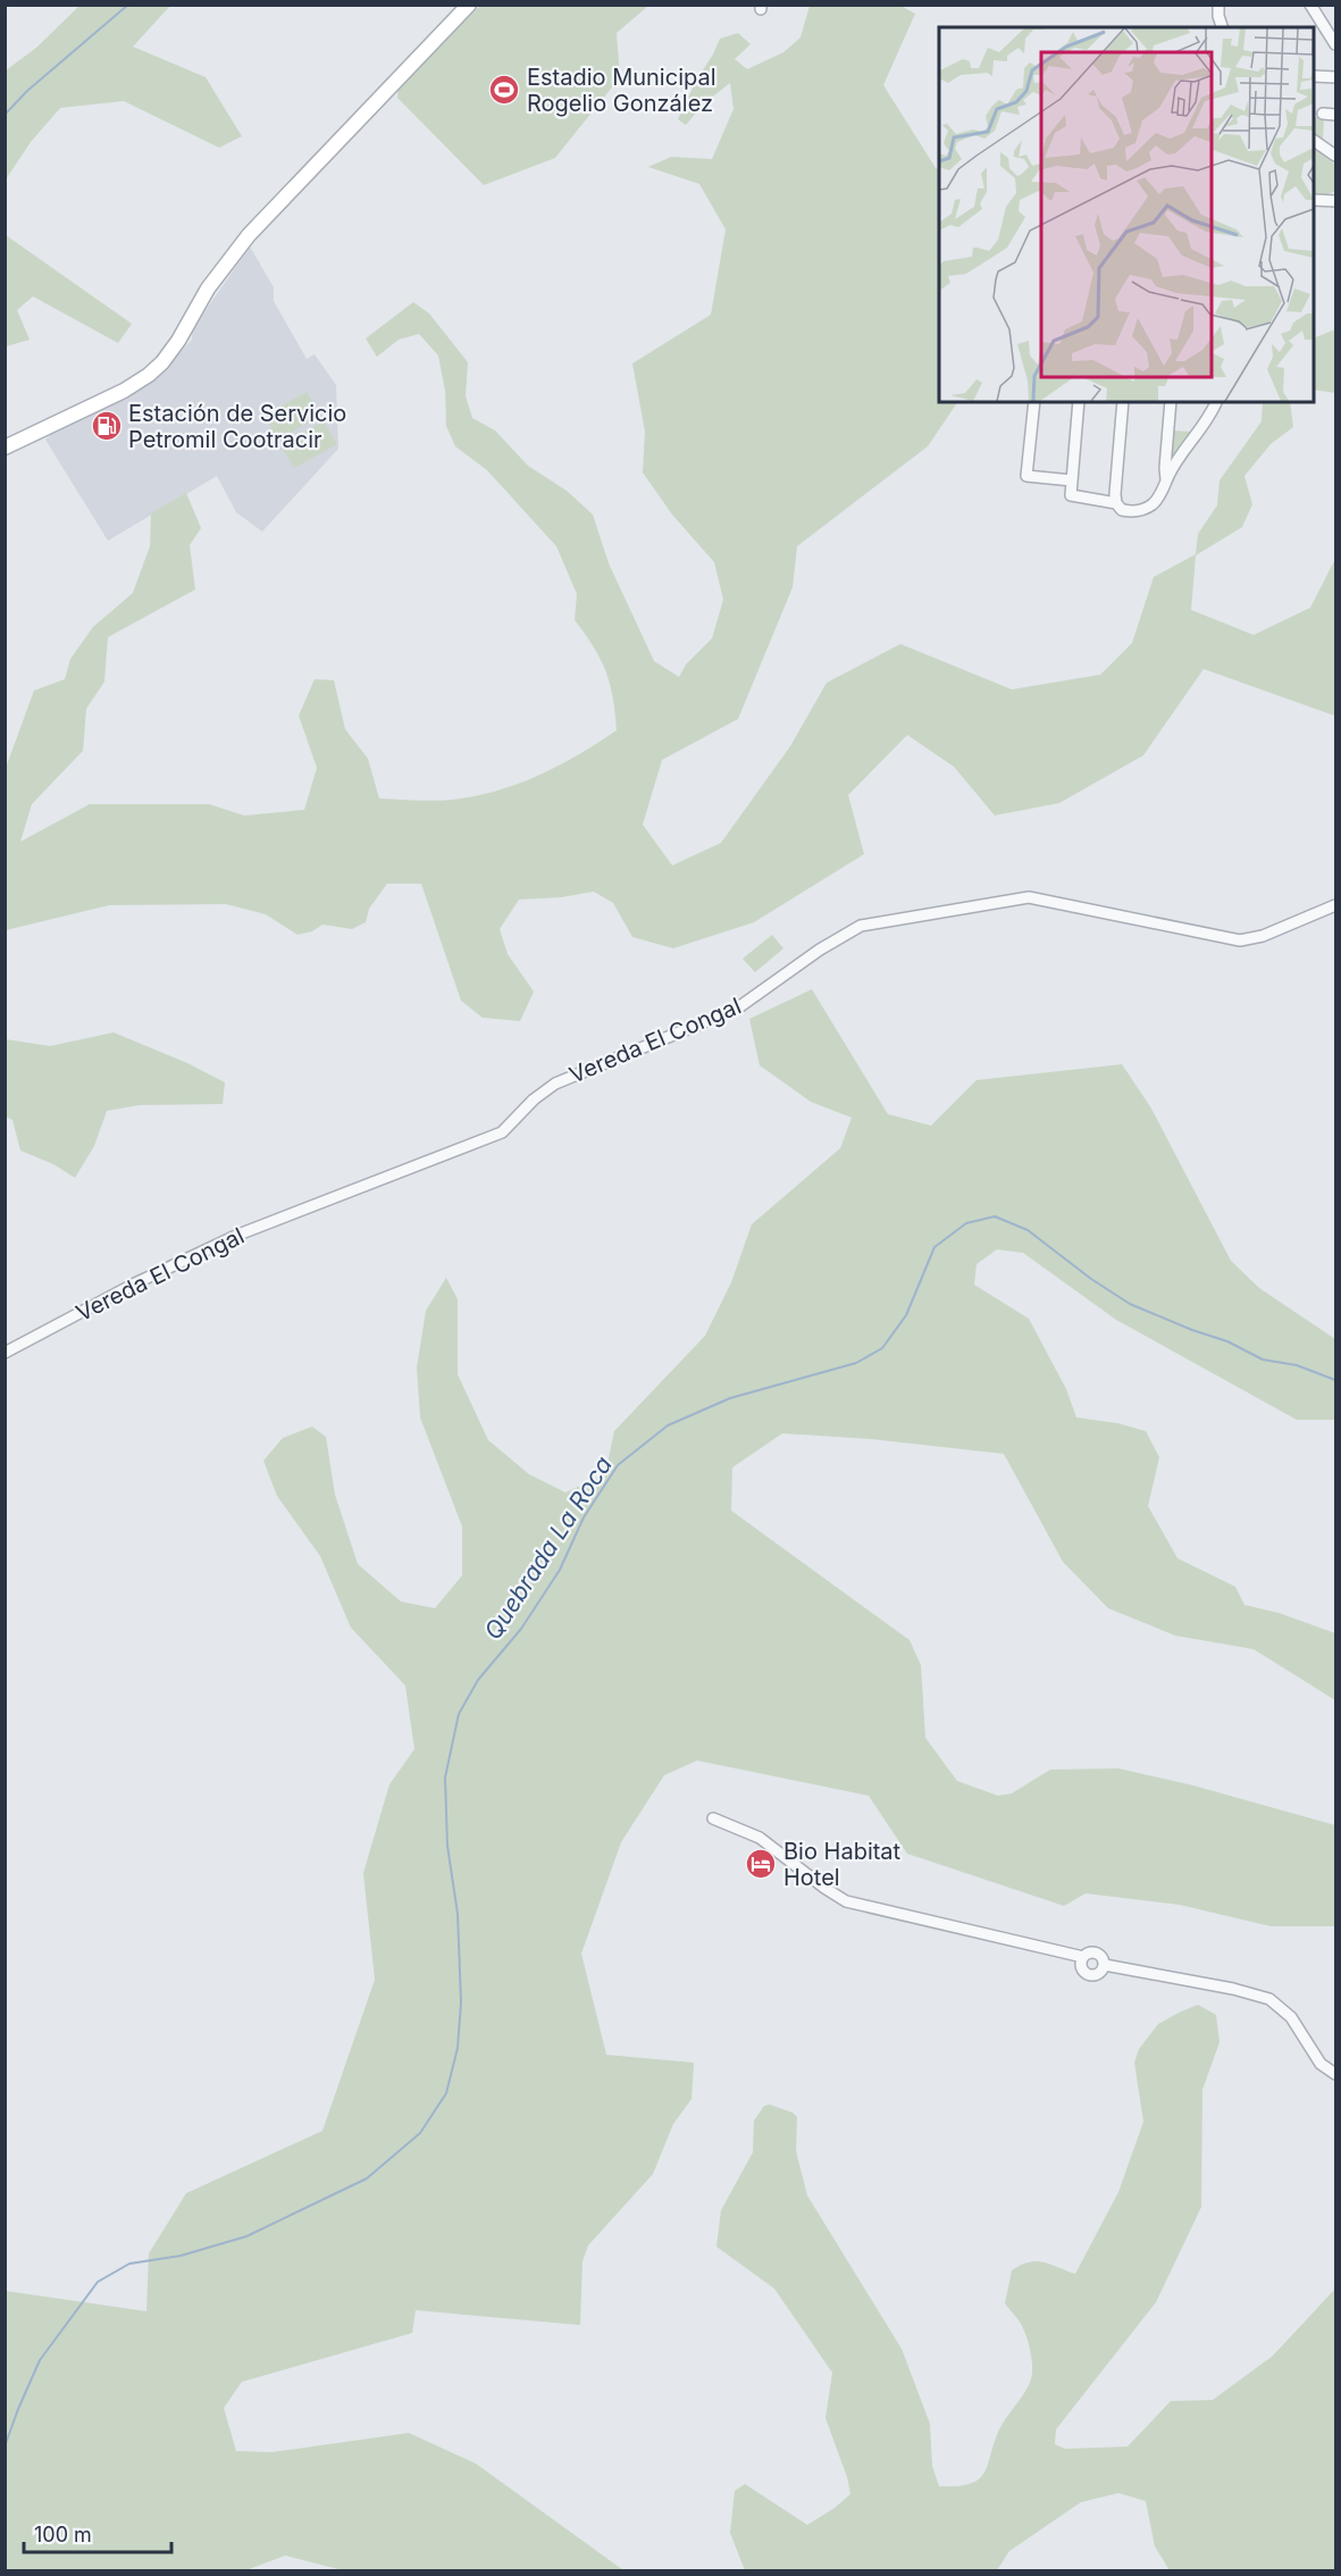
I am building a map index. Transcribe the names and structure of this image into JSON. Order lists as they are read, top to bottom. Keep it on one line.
{"streets":{"street":["Vereda El Congal"]},"water":["Quebrada La Roca"],"places":{"sports":["Estadio Municipal Rogelio González"],"fuel station":["Estación de Servicio Petromil Cootracir"],"hotel":["Bio Habitat Hotel"]},"scale_bar":"100 m"}
